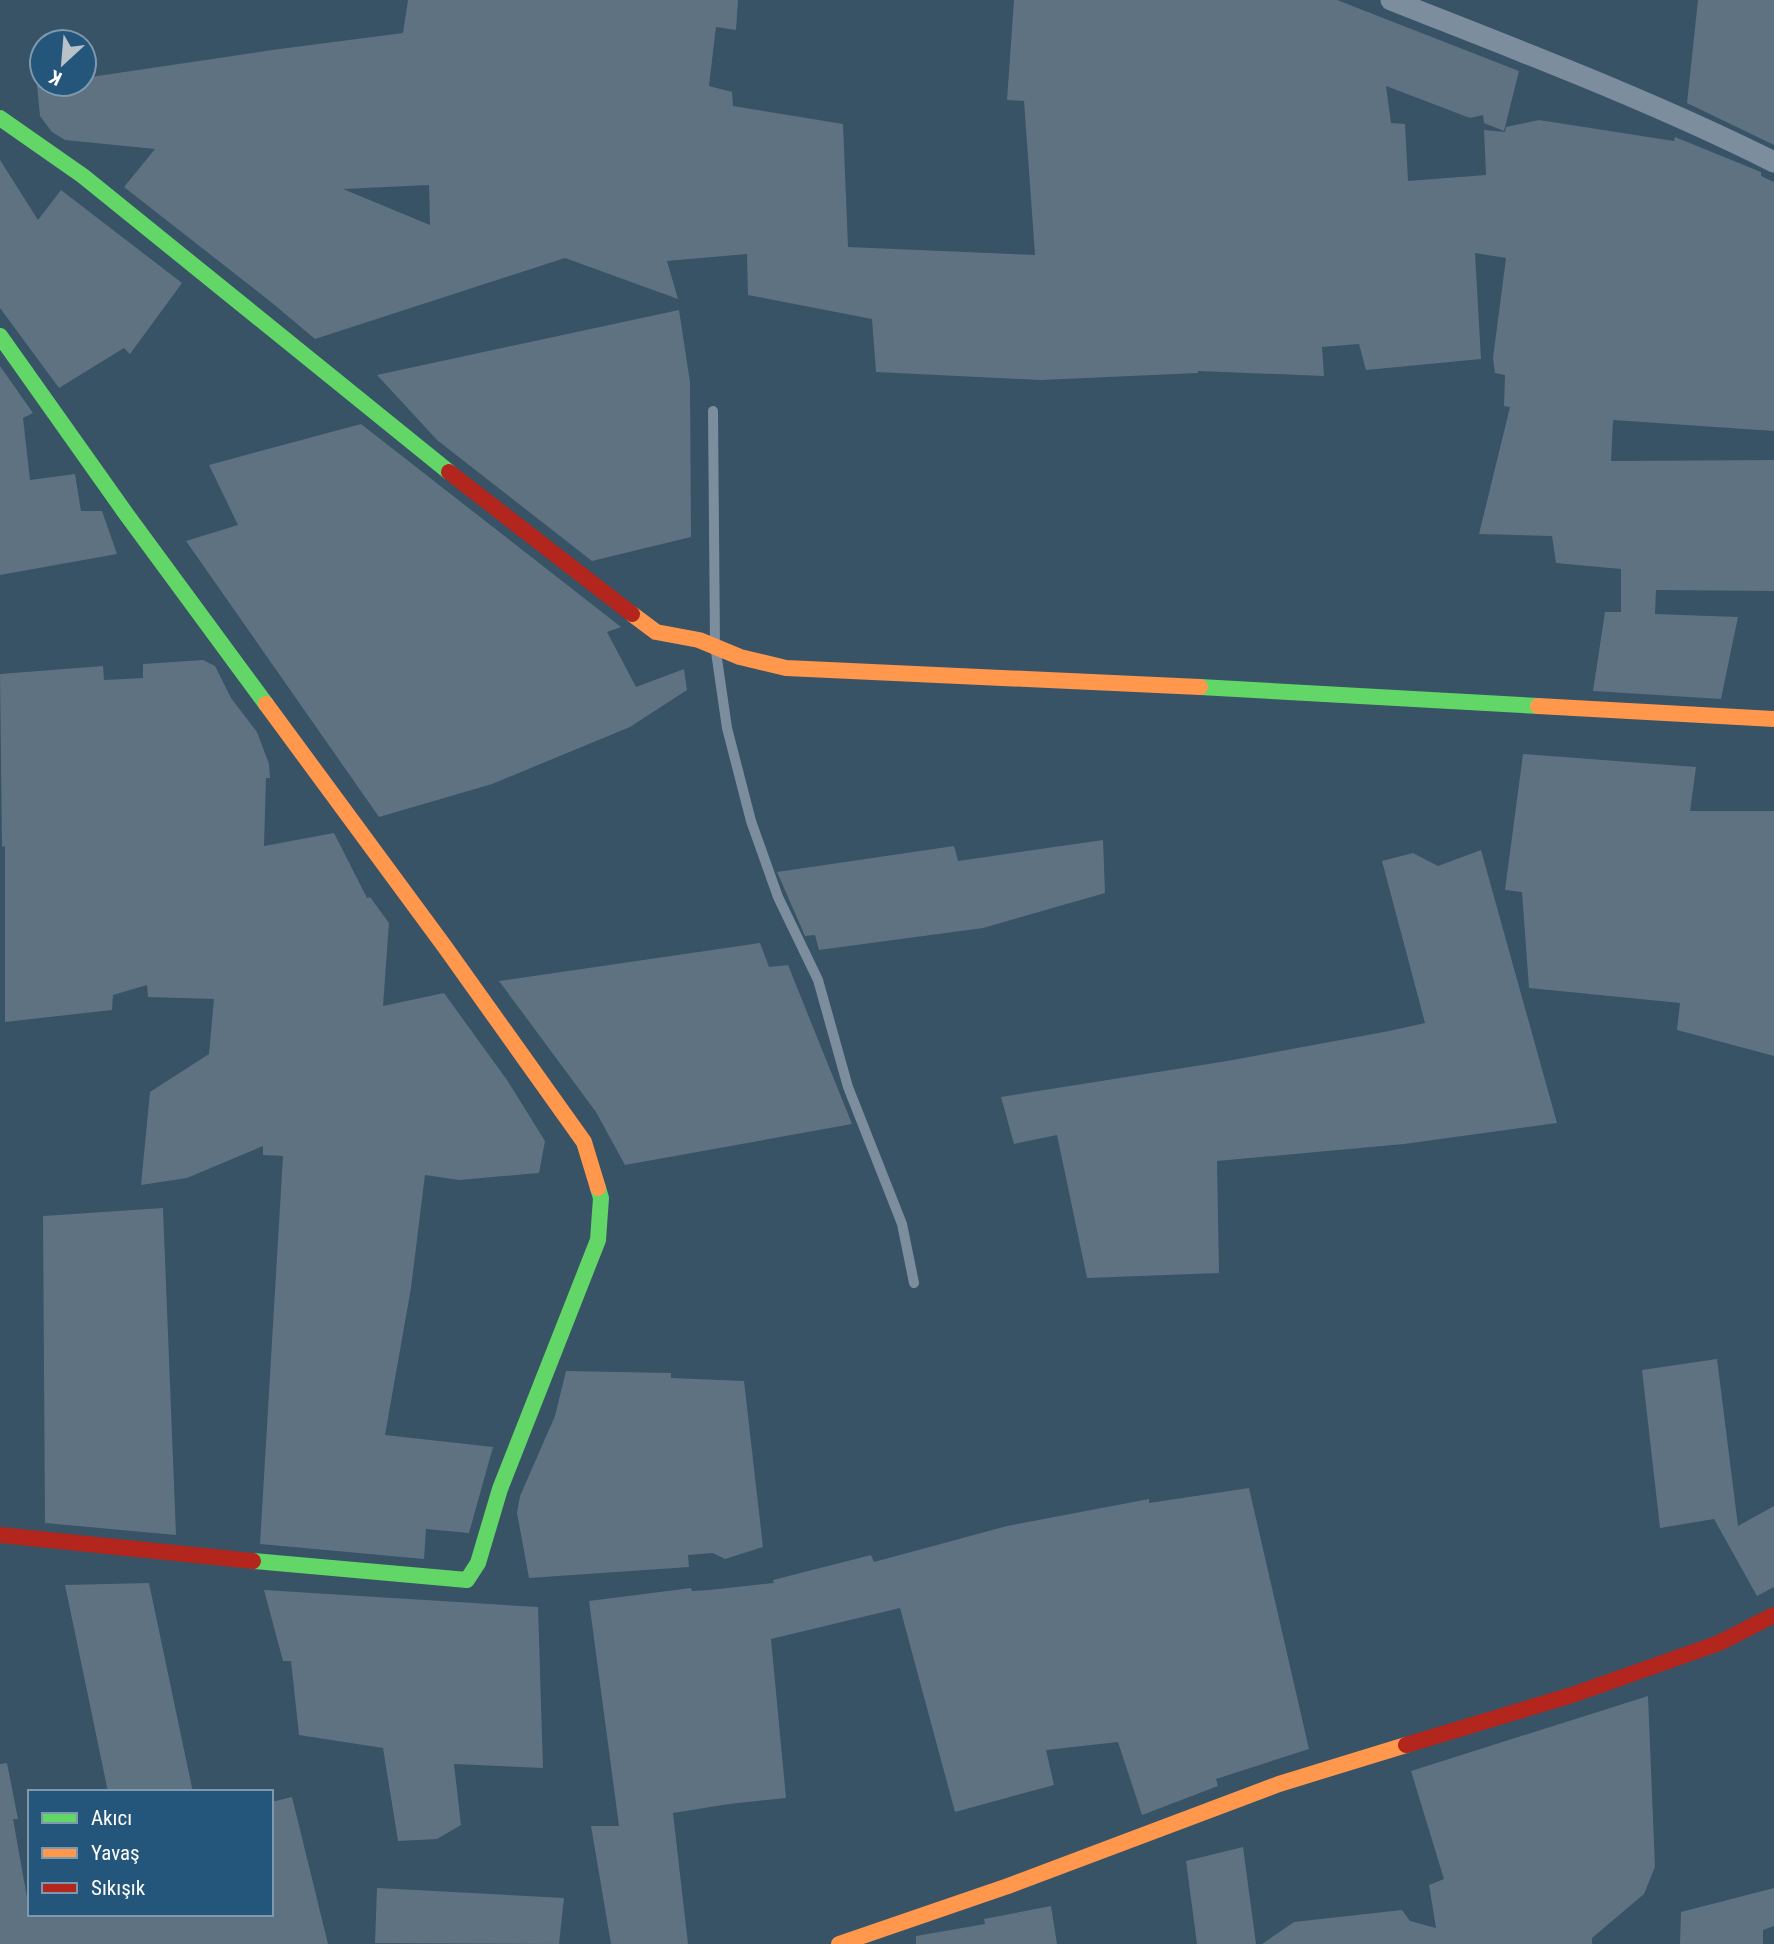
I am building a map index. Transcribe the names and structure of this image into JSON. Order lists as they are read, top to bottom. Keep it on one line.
{"legend":["Akıcı","Yavaş","Sıkışık"],"north":"bottom left"}
